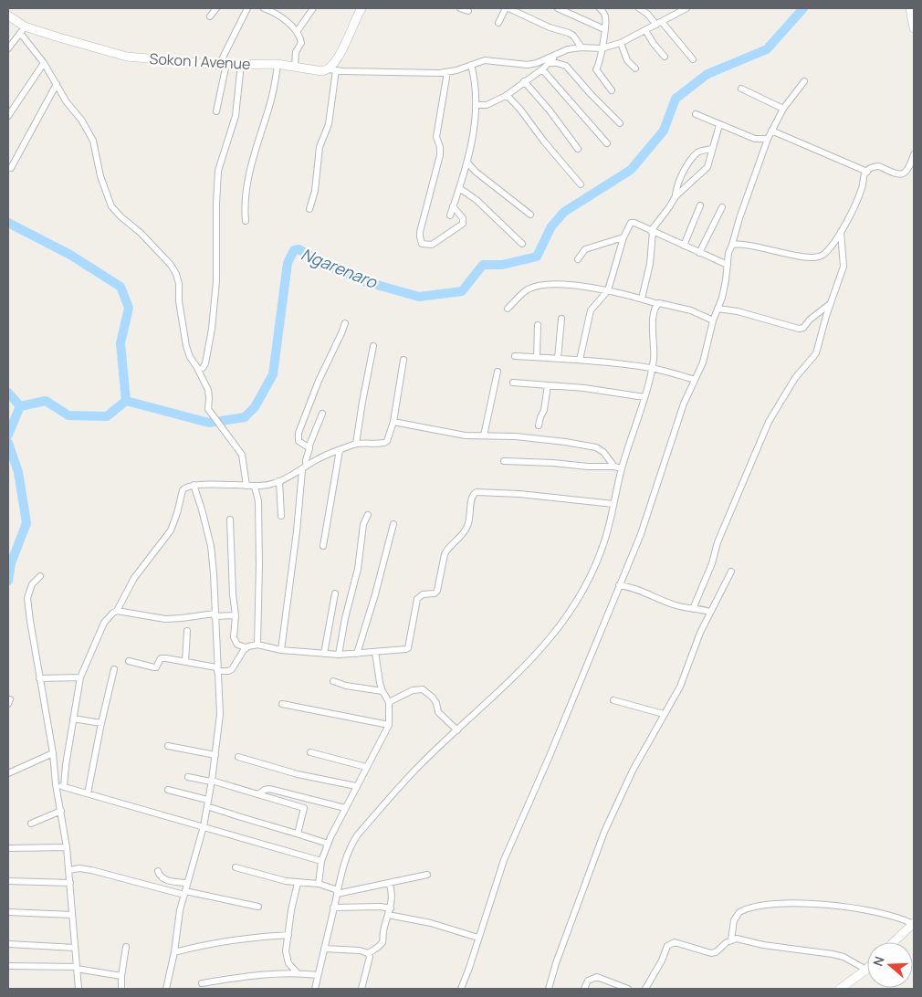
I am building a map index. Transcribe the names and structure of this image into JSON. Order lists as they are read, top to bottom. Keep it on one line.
{"streets":{"street":["Sokon I Avenue"]},"water":["Ngarenaro"],"north":"left"}
